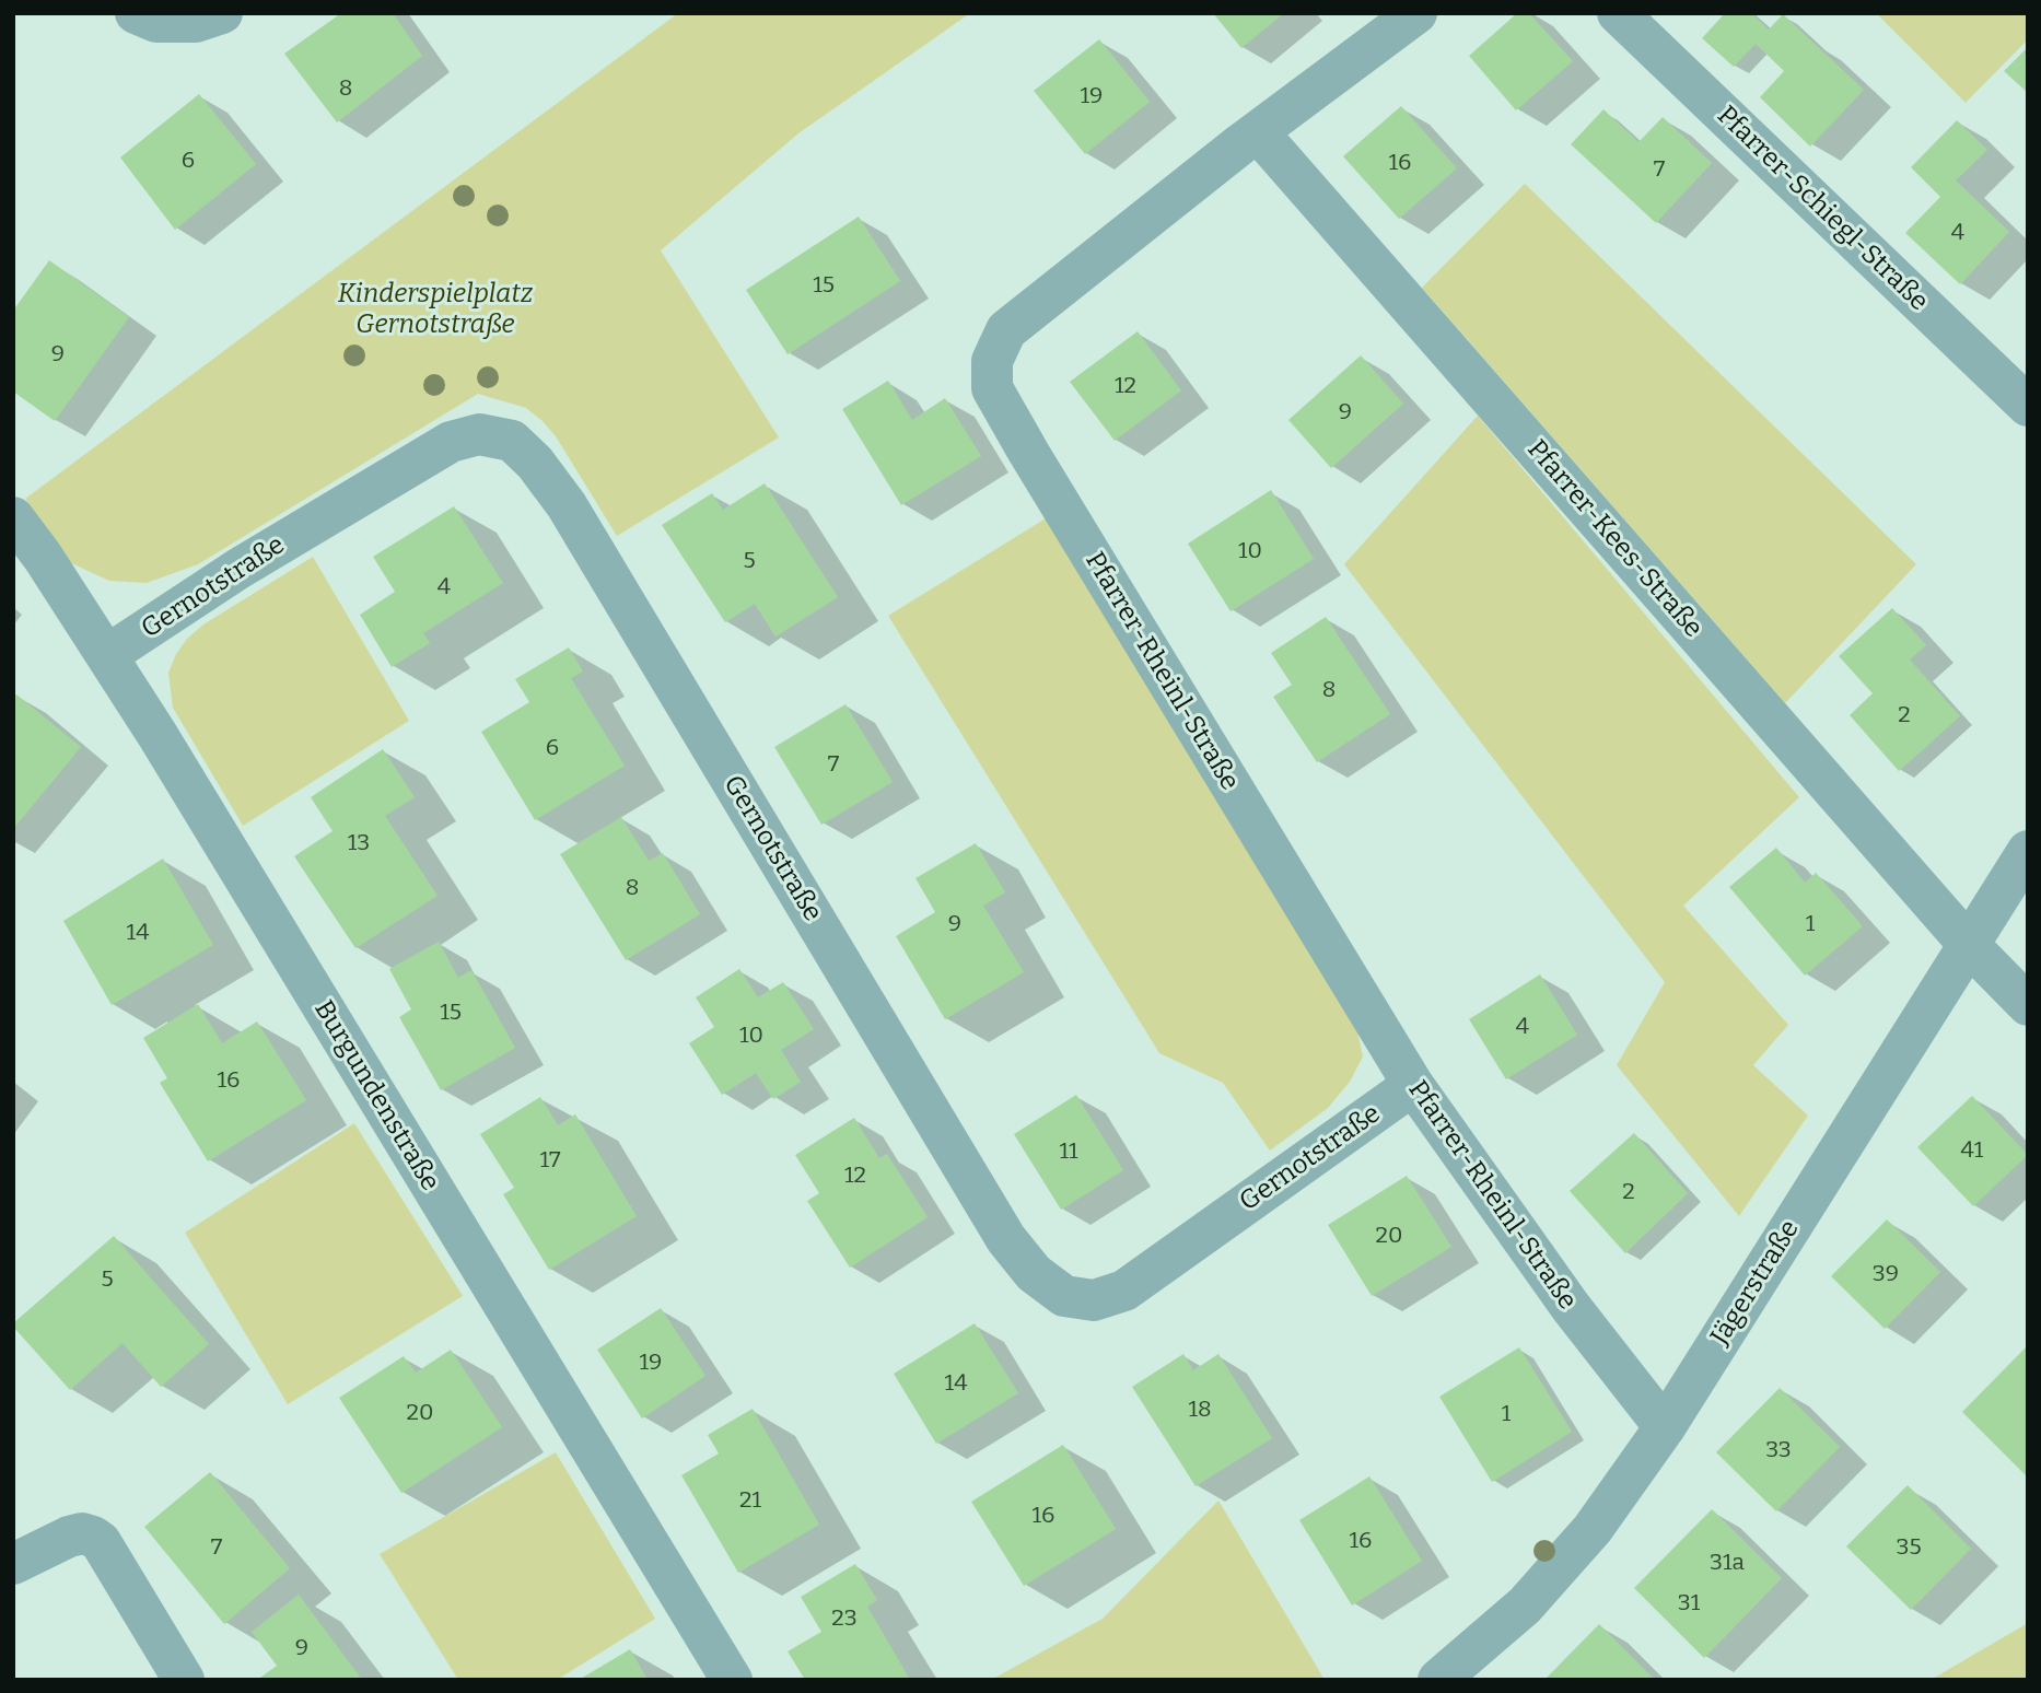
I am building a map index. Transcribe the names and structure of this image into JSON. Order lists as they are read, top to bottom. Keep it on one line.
{"streets":{"street":["Pfarrer-Schiegl-Straße","Pfarrer-Kees-Straße","Gernotstraße","Pfarrer-Rheinl-Straße","Burgundenstraße","Jägerstraße"]},"crossings":[["Pfarrer-Kees-Straße","Pfarrer-Rheinl-Straße"],["Pfarrer-Kees-Straße","Jägerstraße"],["Gernotstraße","Pfarrer-Rheinl-Straße"],["Gernotstraße","Burgundenstraße"],["Pfarrer-Rheinl-Straße","Jägerstraße"]],"parks":["Kinderspielplatz Gernotstraße"],"house_numbers":["8","19","6","16","7","4","15","9","12","9","10","5","4","8","2","6","7","13","8","9","1","14","15","4","10","16","41","11","17","12","2","20","39","5","19","14","18","20","1","33","21","16","16","7","35","31a","31","23","9"]}
